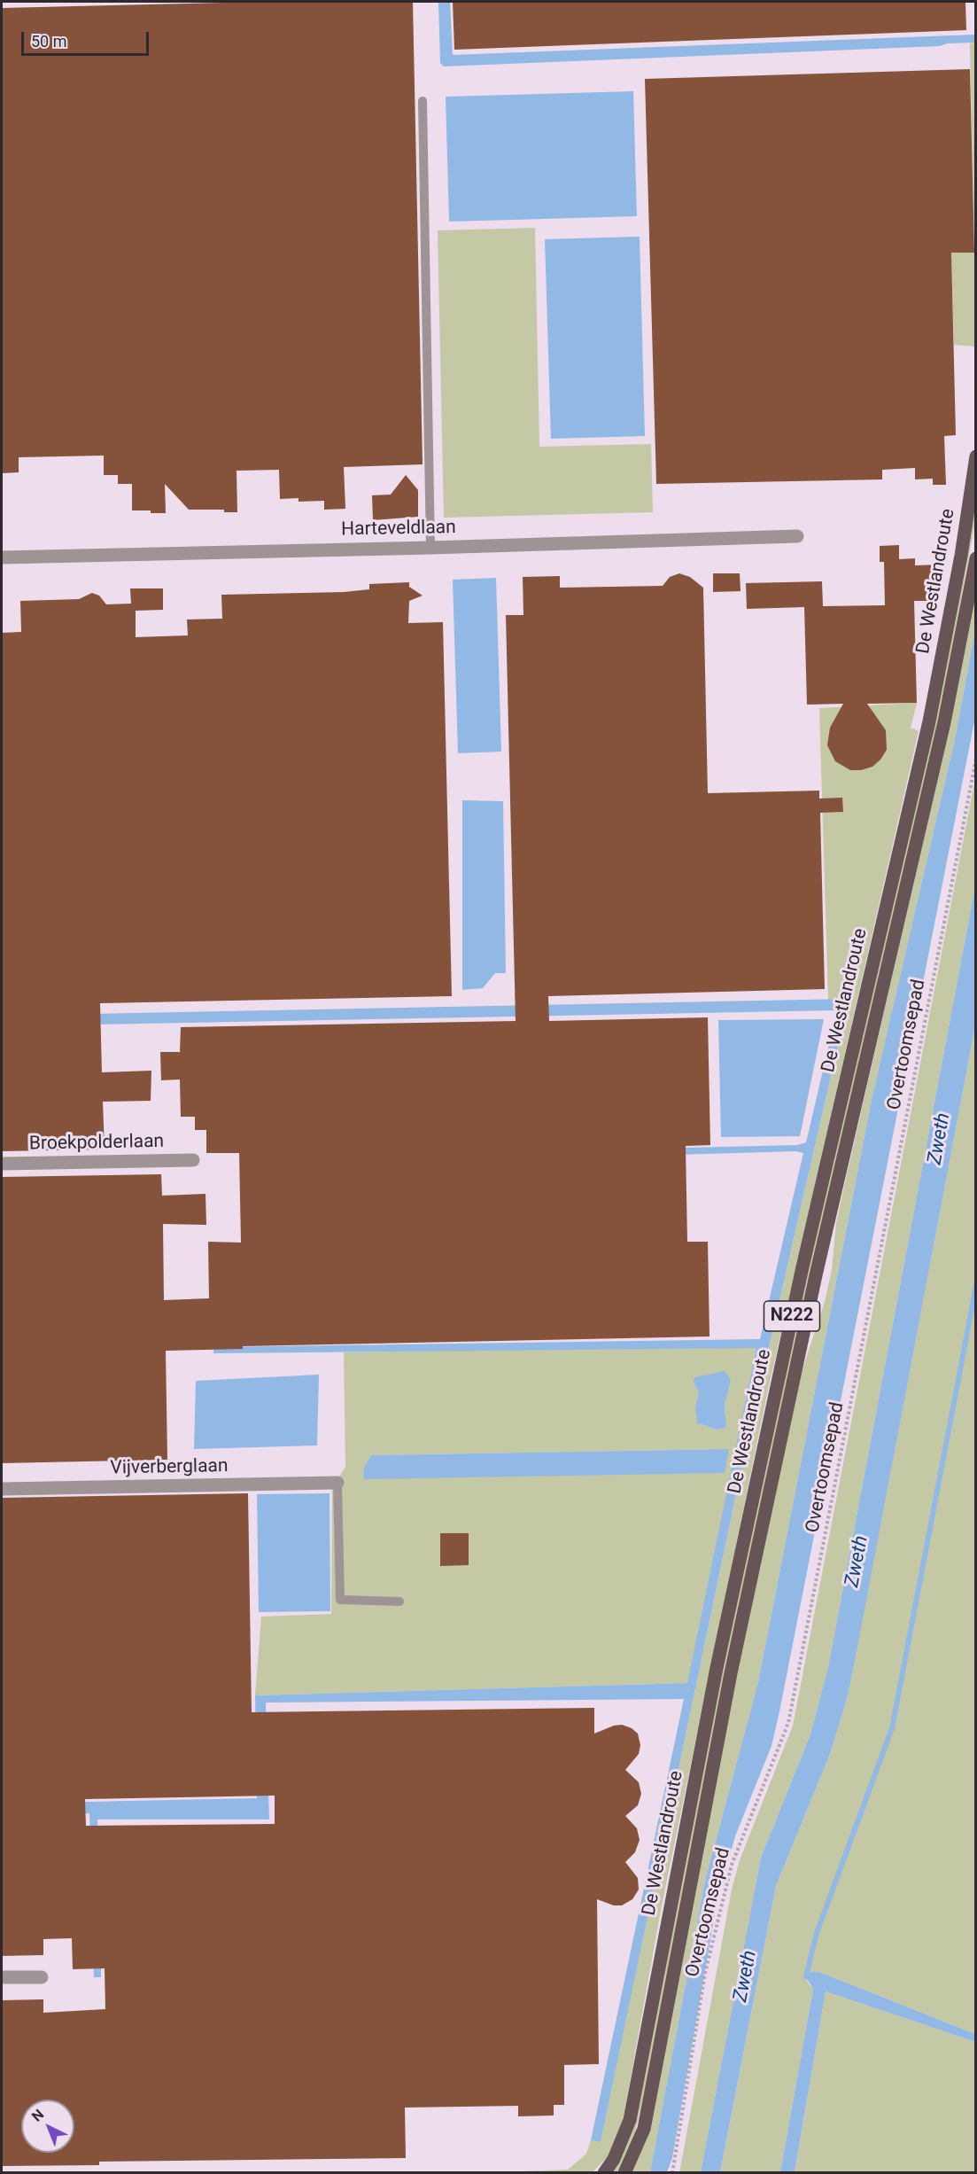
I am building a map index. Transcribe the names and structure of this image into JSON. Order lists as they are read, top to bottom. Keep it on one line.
{"streets":{"main road":["De Westlandroute","N222"],"street":["Harteveldlaan","Broekpolderlaan","Vijverberglaan"],"path":["Overtoomsepad"]},"water":["Zweth"],"scale_bar":"50 m","north":"top left"}
